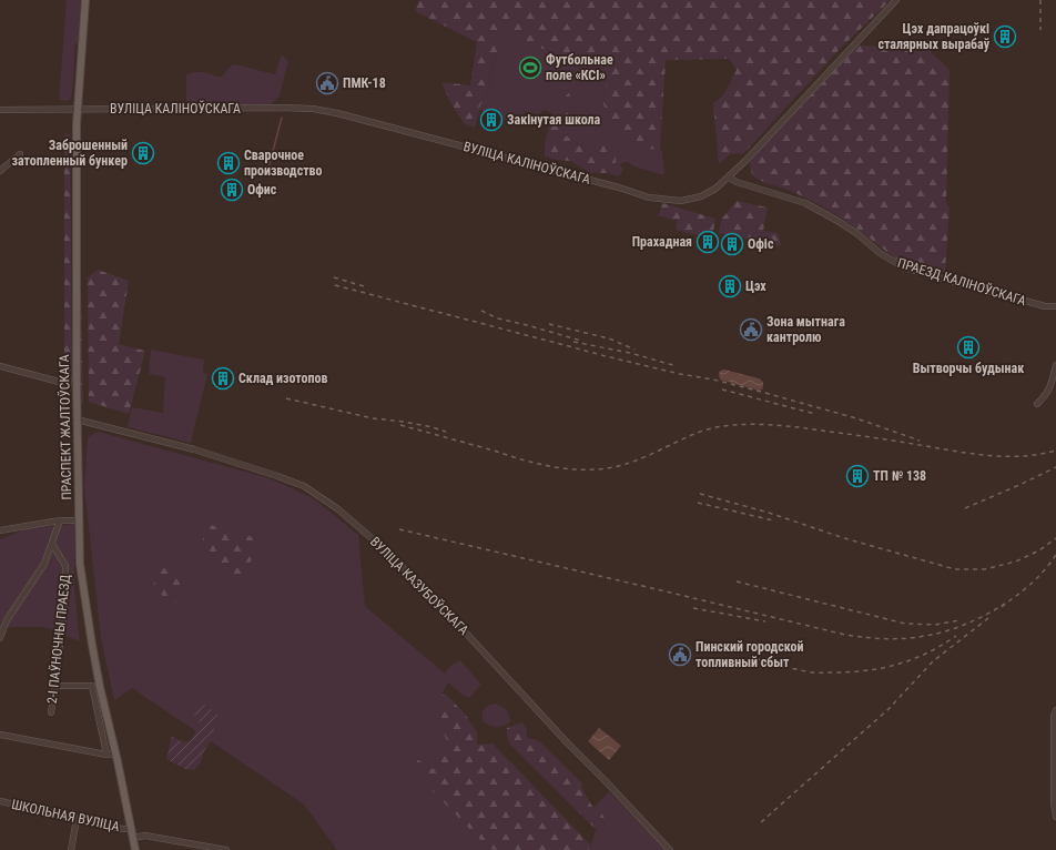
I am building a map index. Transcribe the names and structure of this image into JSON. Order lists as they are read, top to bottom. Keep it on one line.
{"streets":{"main road":["ПРАСПЕКТ ЖАЛТОЎСКАГА"],"street":["ВУЛІЦА КАЛІНОЎСКАГА","ПРАЕЗД КАЛІНОЎСКАГА","ВУЛІЦА КАЗУБОЎСКАГА","2-І ПАЎНОЧНЫ ПРАЕЗД","ШКОЛЬНАЯ ВУЛІЦА"]},"crossings":[["ВУЛІЦА КАЛІНОЎСКАГА","ПРАЕЗД КАЛІНОЎСКАГА"],["ВУЛІЦА КАЛІНОЎСКАГА","ПРАСПЕКТ ЖАЛТОЎСКАГА"],["ПРАСПЕКТ ЖАЛТОЎСКАГА","ВУЛІЦА КАЗУБОЎСКАГА"],["ПРАСПЕКТ ЖАЛТОЎСКАГА","ШКОЛЬНАЯ ВУЛІЦА"]],"places":{"building":["Цэх дапрацоўкі сталярных вырабаў","Закінутая школа","Заброшенный затопленный бункер","Сварочное производство","Офис","Прахадная","Офіс","Цэх","Вытворчы будынак","Склад изотопов","ТП № 138"],"sports":["Футбольнае поле «КСІ»"],"public building":["ПМК-18","Зона мытнага кантролю","Пинский городской топливный сбыт"]}}
